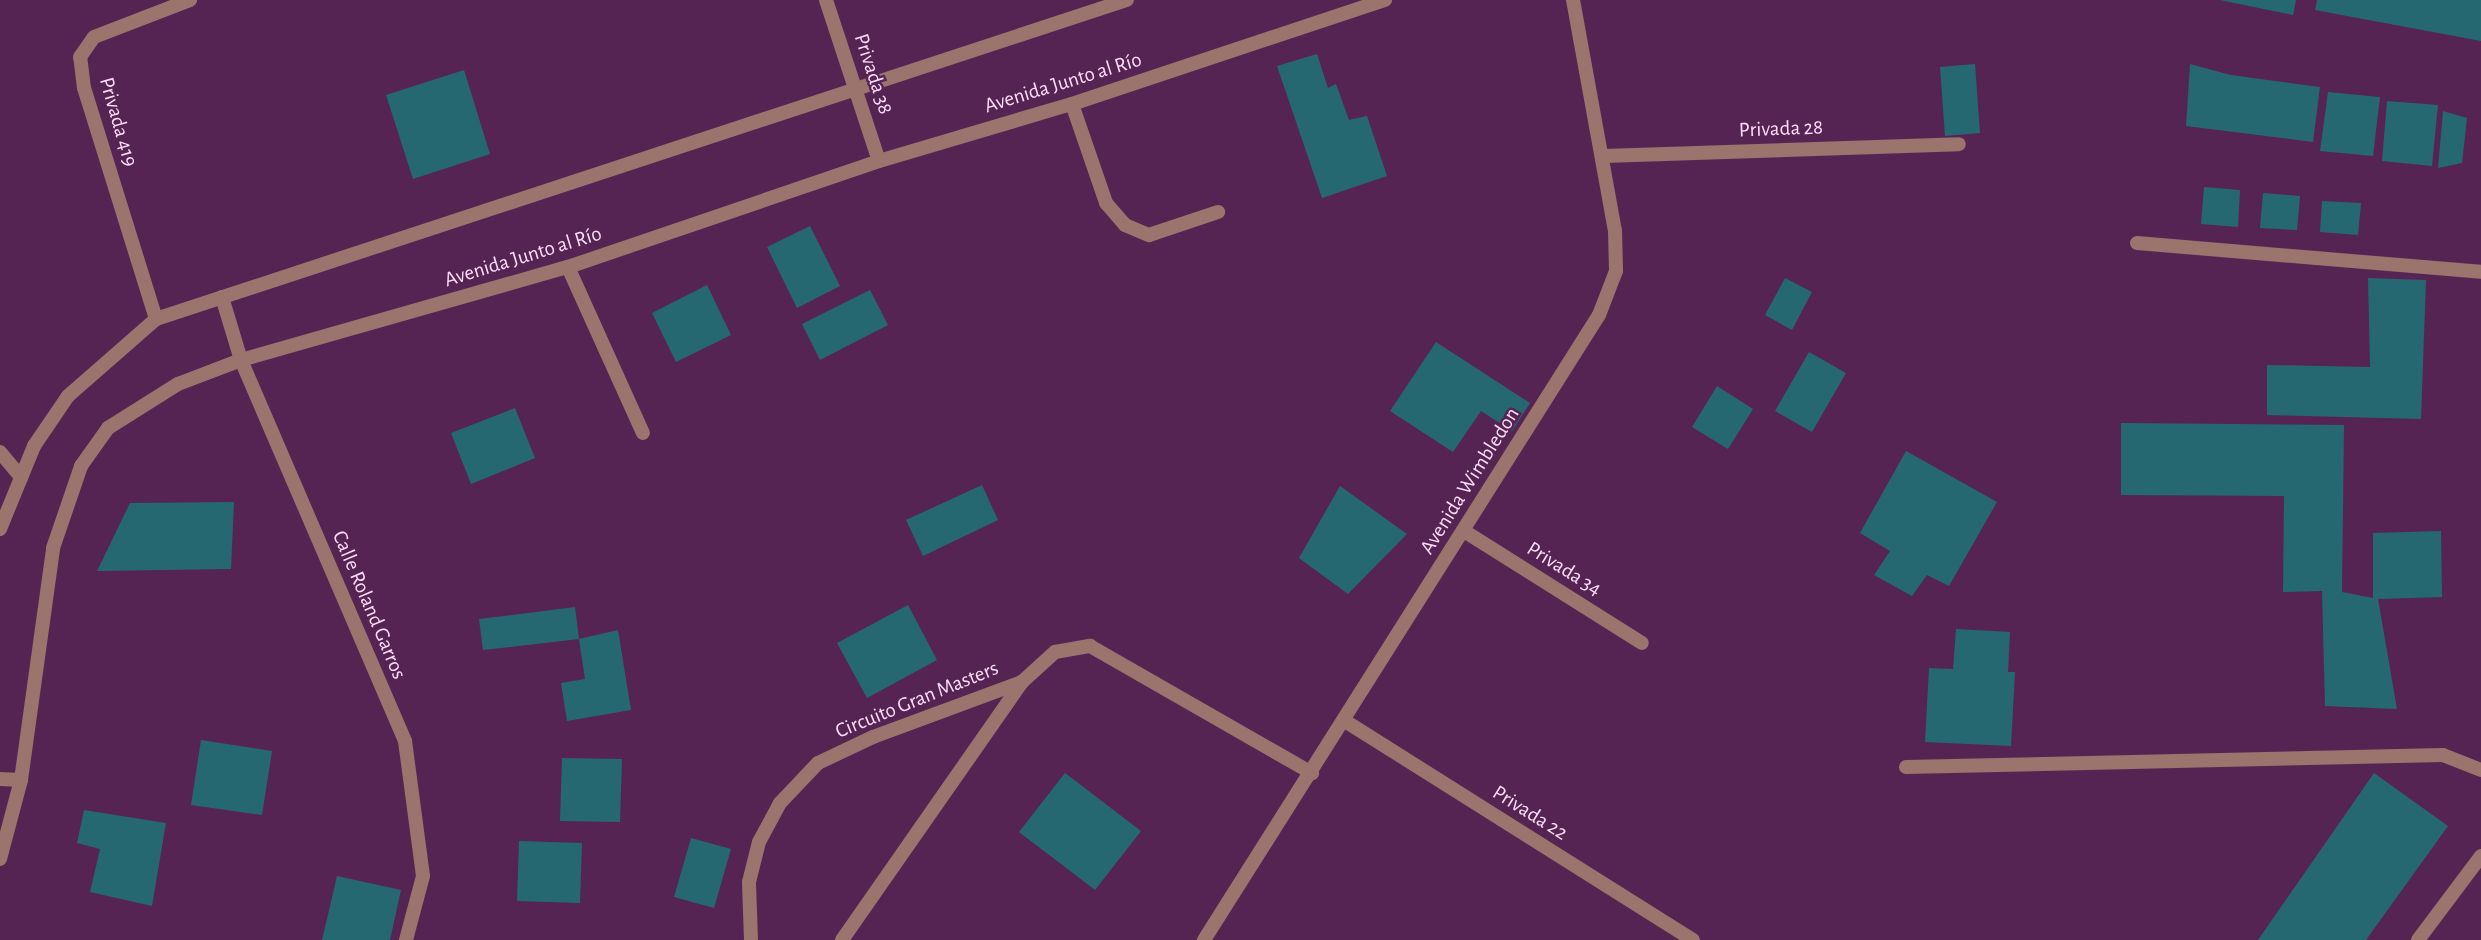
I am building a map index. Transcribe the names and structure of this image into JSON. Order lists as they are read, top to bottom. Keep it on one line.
{"streets":{"street":["Privada 38","Avenida Junto al Río","Privada 419","Privada 28","Avenida Wimbledon","Privada 34","Calle Roland Garros","Circuito Gran Masters","Privada 22"]},"crossings":[["Privada 38","Avenida Junto al Río"],["Avenida Junto al Río","Calle Roland Garros"],["Privada 28","Avenida Wimbledon"],["Avenida Wimbledon","Privada 34"],["Avenida Wimbledon","Circuito Gran Masters"],["Avenida Wimbledon","Privada 22"]]}
